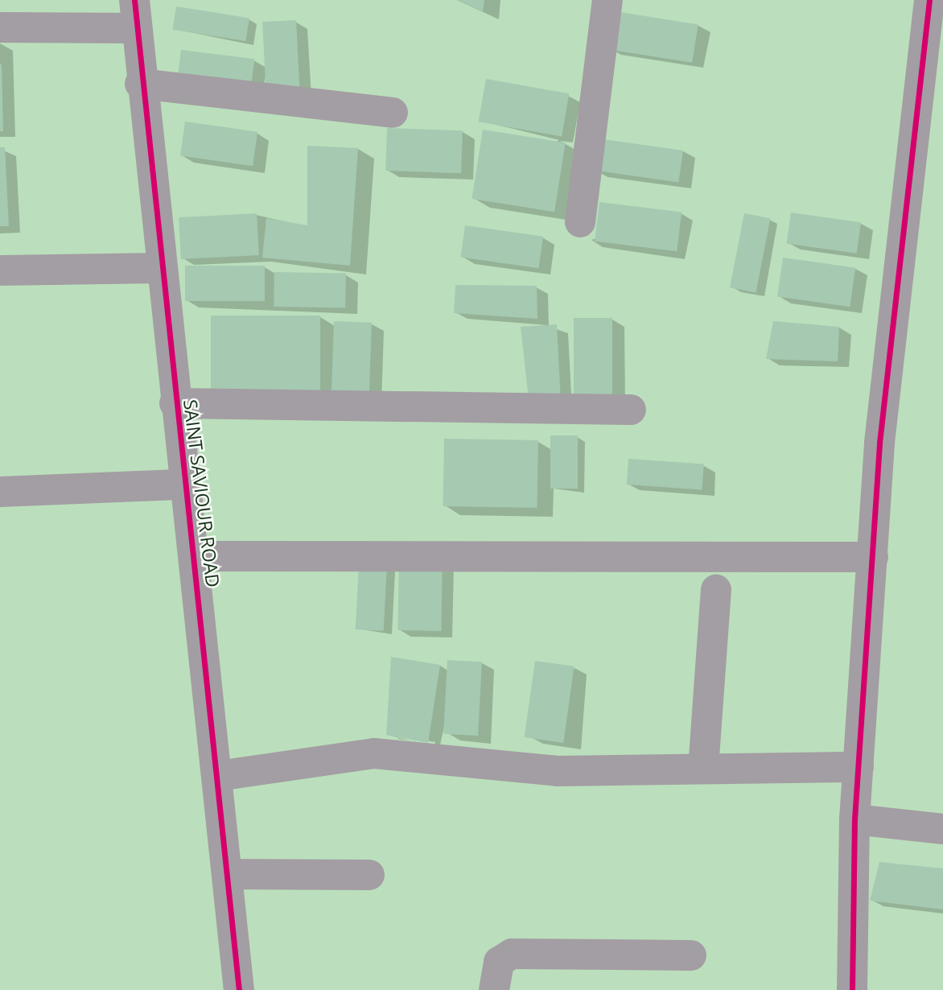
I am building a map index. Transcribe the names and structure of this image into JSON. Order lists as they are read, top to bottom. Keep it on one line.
{"streets":{"street":["SAINT SAVIOUR ROAD"]}}
